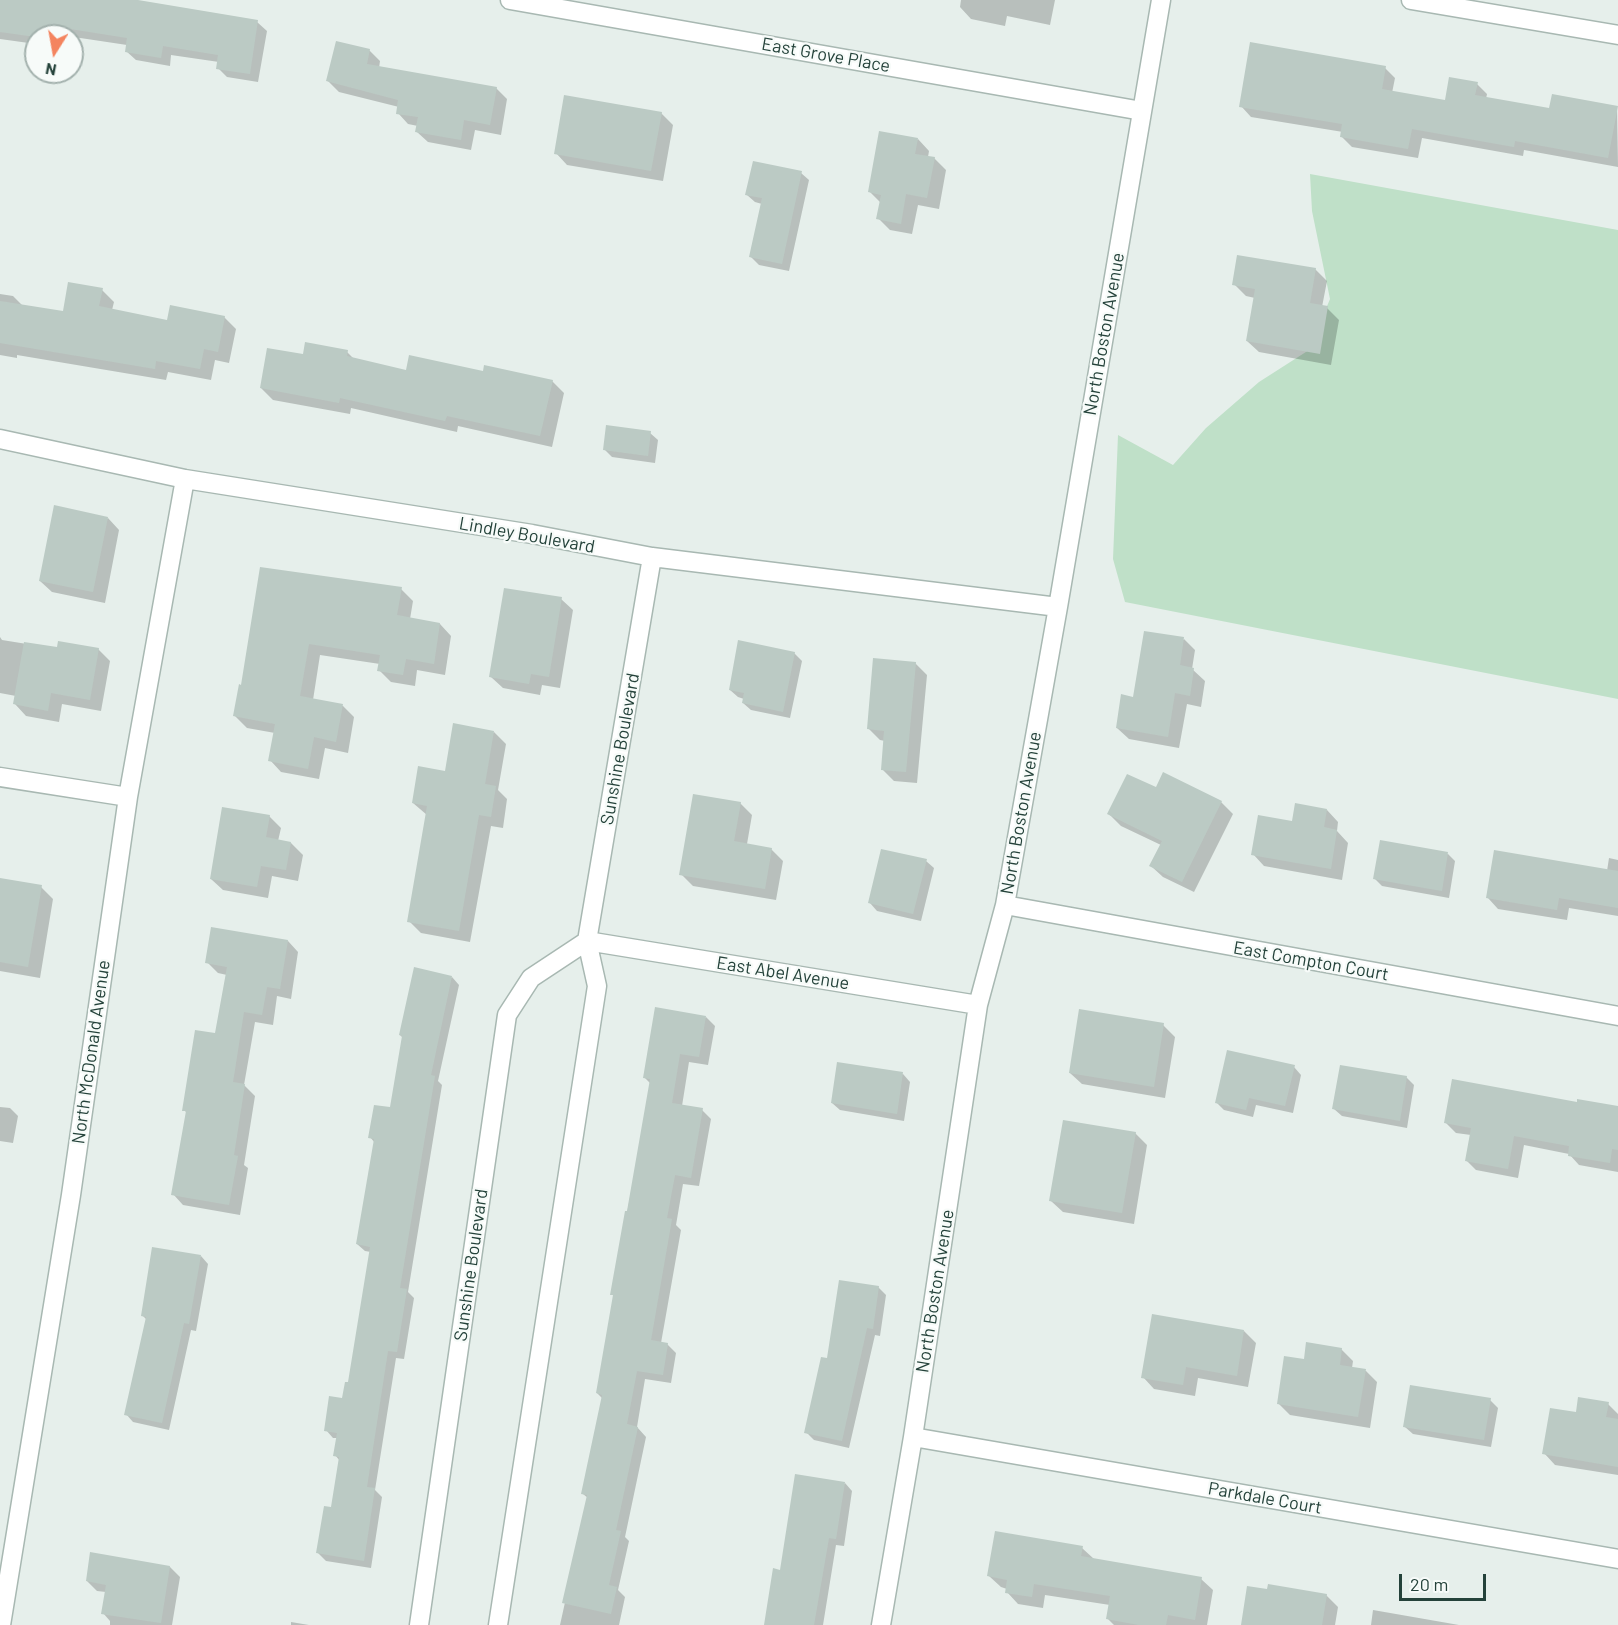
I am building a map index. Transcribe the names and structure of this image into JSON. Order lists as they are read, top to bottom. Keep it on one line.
{"streets":{"street":["East Grove Place","North Boston Avenue","Lindley Boulevard","Sunshine Boulevard","East Compton Court","East Abel Avenue","North McDonald Avenue","Parkdale Court"]},"crossings":[["East Grove Place","North Boston Avenue"],["North Boston Avenue","Lindley Boulevard"],["North Boston Avenue","East Compton Court"],["North Boston Avenue","East Abel Avenue"],["North Boston Avenue","Parkdale Court"],["Lindley Boulevard","Sunshine Boulevard"],["Lindley Boulevard","North McDonald Avenue"],["Sunshine Boulevard","East Abel Avenue"]],"scale_bar":"20 m","north":"bottom"}
